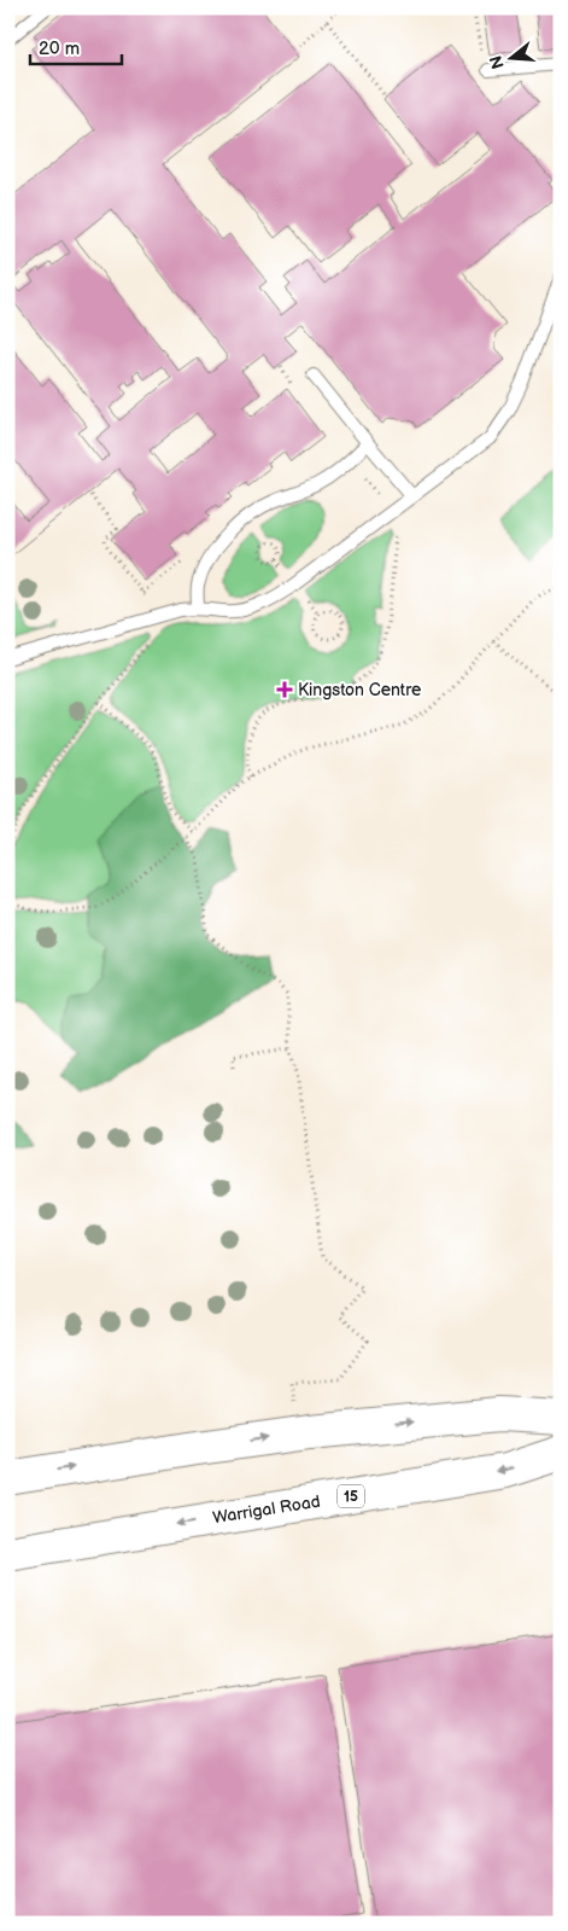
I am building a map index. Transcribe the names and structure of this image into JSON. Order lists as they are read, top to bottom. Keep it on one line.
{"streets":{"highway":["15","Warrigal Road"]},"places":{"health":["Kingston Centre"]},"scale_bar":"20 m","north":"left"}
